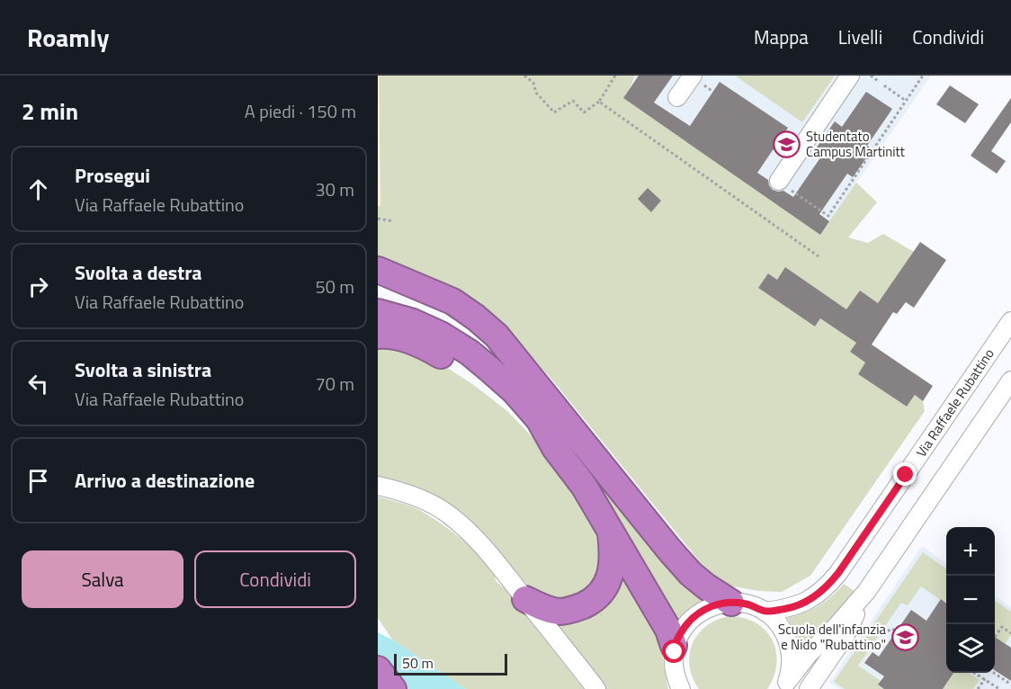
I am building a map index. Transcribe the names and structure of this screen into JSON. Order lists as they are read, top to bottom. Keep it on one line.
{"streets":{"street":["Via Raffaele Rubattino"]},"places":{"school or university":["Studentato Campus Martinitt","Scuola dell'infanzia e Nido \"Rubattino\""]},"scale_bar":"50 m","page":{"header":"Roamly","nav":["Mappa","Livelli","Condividi"],"heading":["2 min","A piedi · 150 m"],"list":[["Prosegui","Via Raffaele Rubattino","30 m"],["Svolta a destra","Via Raffaele Rubattino","50 m"],["Svolta a sinistra","Via Raffaele Rubattino","70 m"],"Arrivo a destinazione"],"map_buttons":["+","−"],"buttons":["Salva","Condividi"],"scale":"50 m"}}
